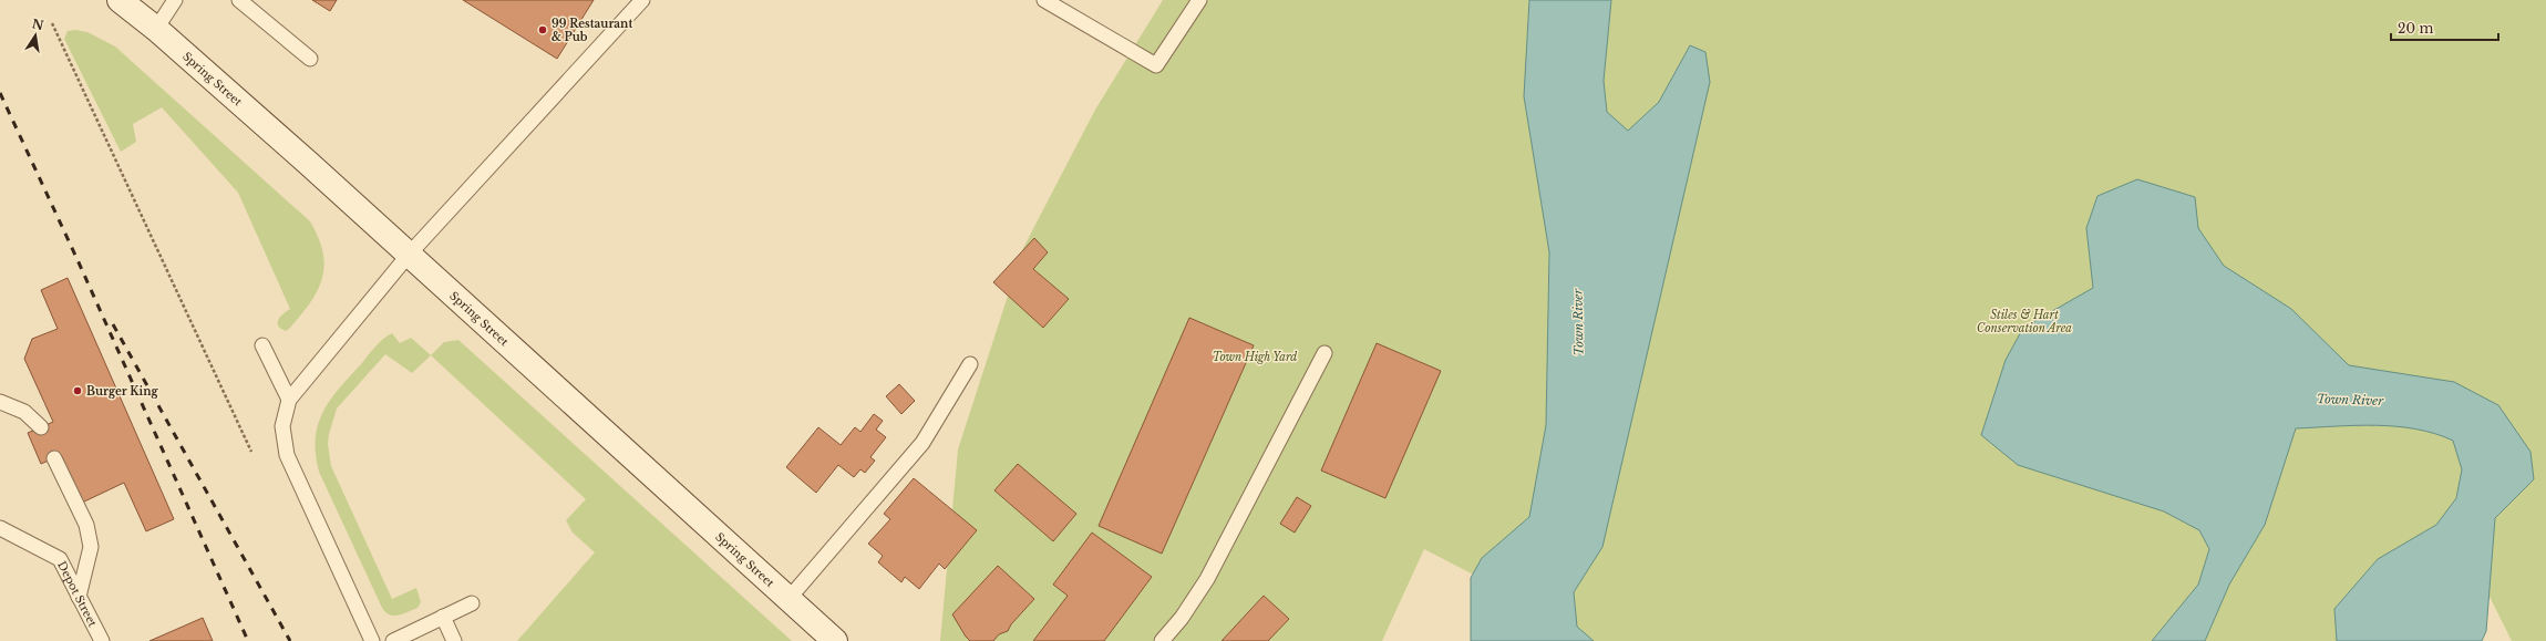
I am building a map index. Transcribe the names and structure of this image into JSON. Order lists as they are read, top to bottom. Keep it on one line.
{"streets":{"street":["Spring Street"],"lane":["Depot Street"]},"water":["Town River"],"parks":["Stiles & Hart Conservation Area","Town High Yard"],"places":["99 Restaurant & Pub","Burger King"],"scale_bar":"20 m","north":"top"}
